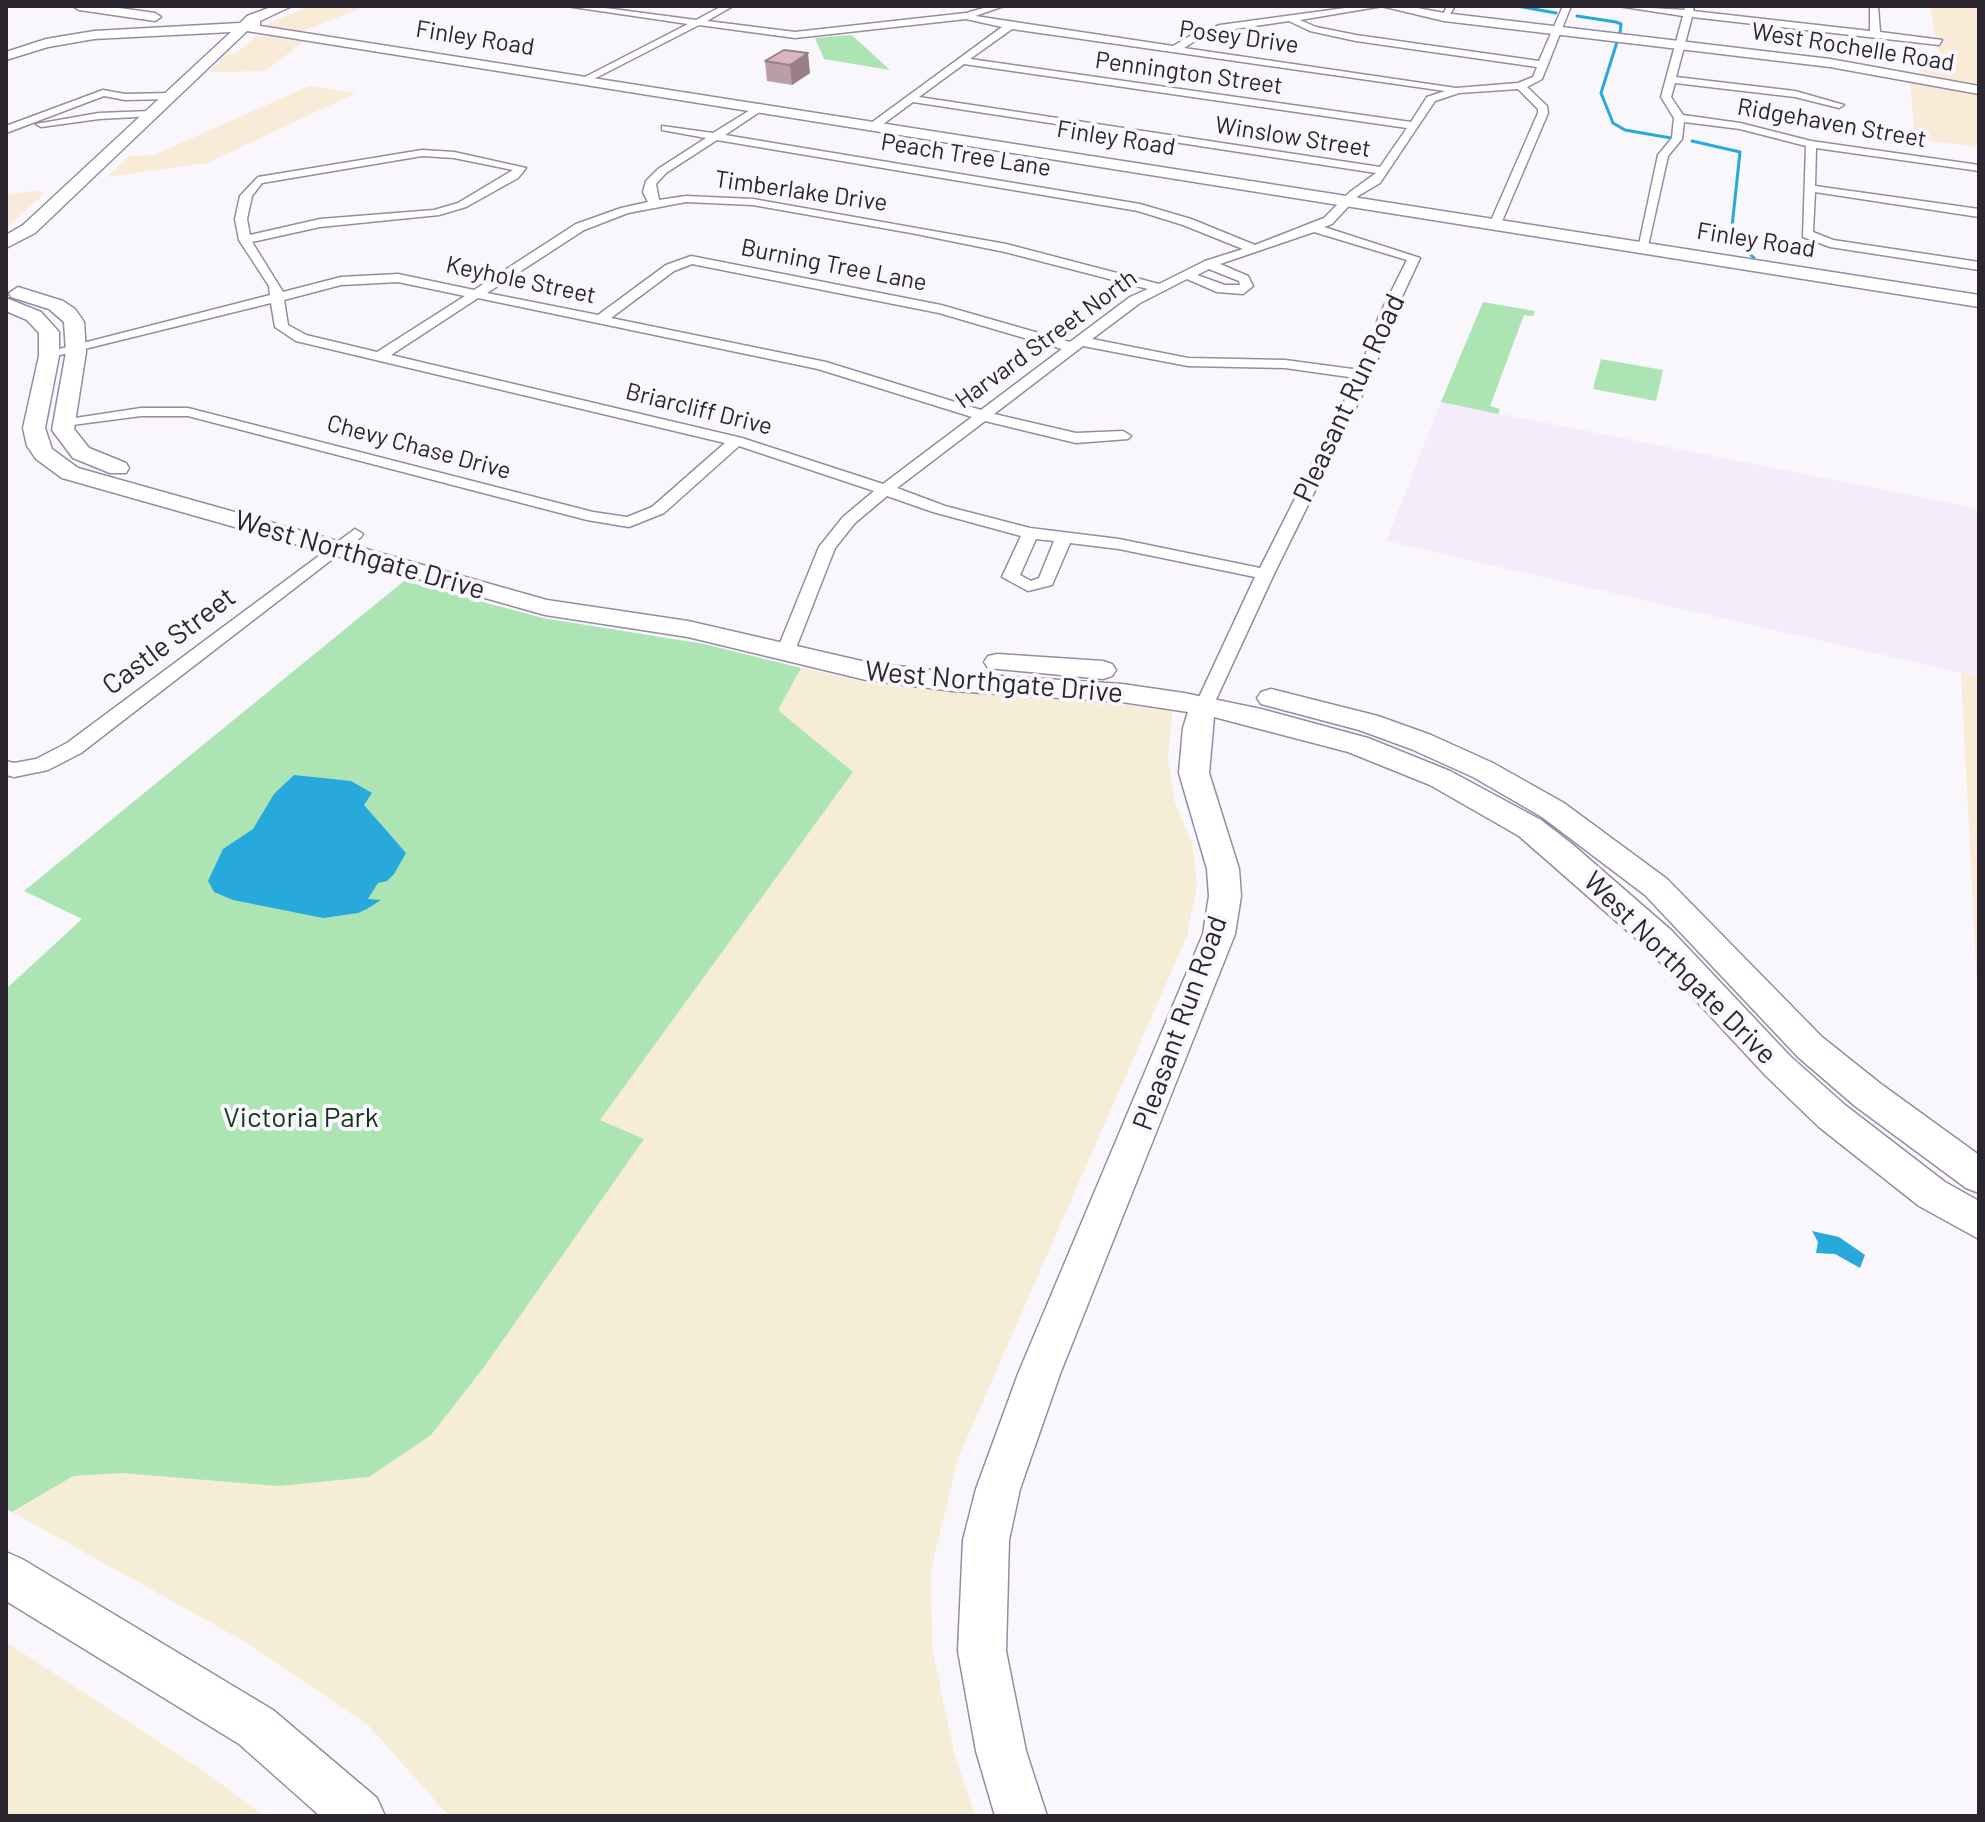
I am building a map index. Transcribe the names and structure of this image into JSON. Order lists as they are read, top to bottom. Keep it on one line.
{"streets":{"street":["Posey Drive","Finley Road","West Rochelle Road","Pennington Street","Ridgehaven Street","Winslow Street","Peach Tree Lane","Timberlake Drive","Burning Tree Lane","Keyhole Street","Harvard Street North","Pleasant Run Road","Briarcliff Drive","Chevy Chase Drive","West Northgate Drive","Castle Street"]},"crossings":[["Posey Drive","Harvard Street North"],["Finley Road","Harvard Street North"],["Pennington Street","Harvard Street North"],["Winslow Street","Harvard Street North"],["Peach Tree Lane","Harvard Street North"],["Timberlake Drive","Keyhole Street"],["Timberlake Drive","Harvard Street North"],["Timberlake Drive","Briarcliff Drive"],["Burning Tree Lane","Keyhole Street"],["Burning Tree Lane","Harvard Street North"],["Burning Tree Lane","Pleasant Run Road"],["Keyhole Street","Harvard Street North"],["Keyhole Street","Briarcliff Drive"],["Keyhole Street","West Northgate Drive"],["Harvard Street North","Pleasant Run Road"],["Harvard Street North","Briarcliff Drive"],["Harvard Street North","West Northgate Drive"],["Pleasant Run Road","Briarcliff Drive"],["Pleasant Run Road","West Northgate Drive"],["Briarcliff Drive","Chevy Chase Drive"],["Chevy Chase Drive","West Northgate Drive"],["West Northgate Drive","Castle Street"]],"parks":["Victoria Park"]}
